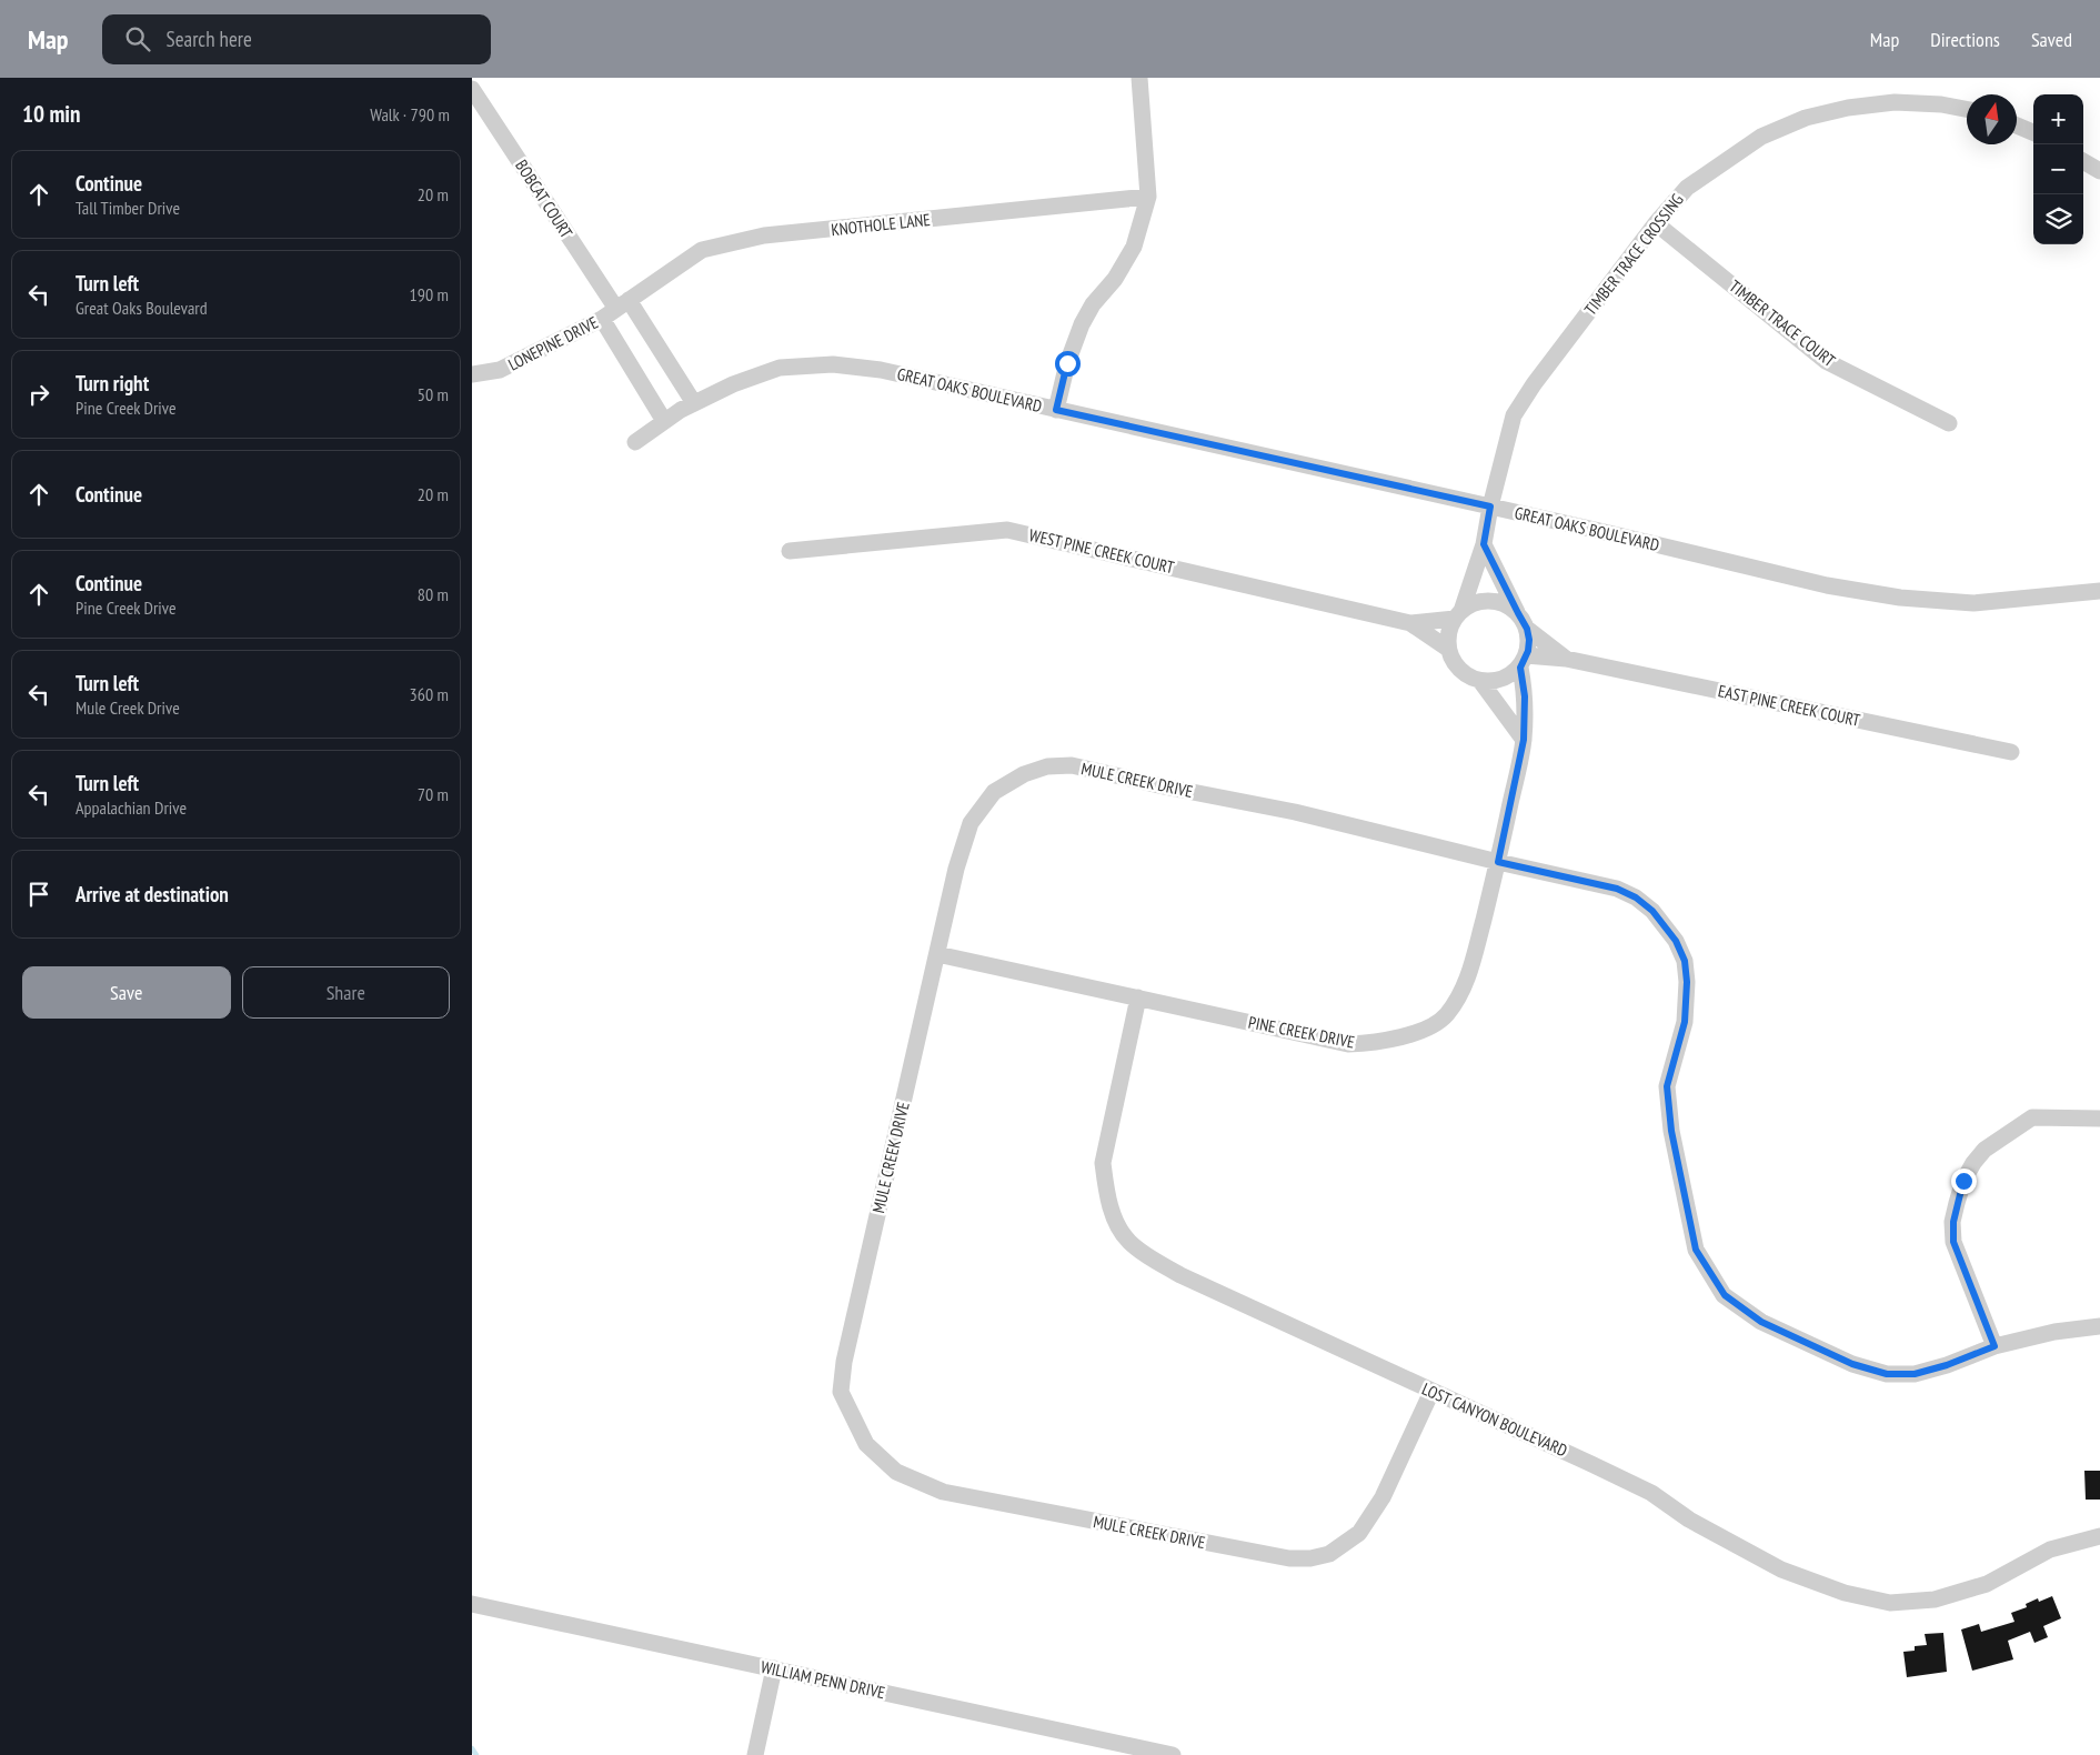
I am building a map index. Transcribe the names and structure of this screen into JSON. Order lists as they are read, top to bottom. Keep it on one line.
{"streets":{"street":["BOBCAT COURT","KNOTHOLE LANE","TIMBER TRACE CROSSING","TIMBER TRACE COURT","LONEPINE DRIVE","GREAT OAKS BOULEVARD","WEST PINE CREEK COURT","EAST PINE CREEK COURT","MULE CREEK DRIVE","PINE CREEK DRIVE","LOST CANYON BOULEVARD","WILLIAM PENN DRIVE"]},"crossings":[["BOBCAT COURT","KNOTHOLE LANE"],["BOBCAT COURT","LONEPINE DRIVE"],["BOBCAT COURT","GREAT OAKS BOULEVARD"],["KNOTHOLE LANE","LONEPINE DRIVE"],["TIMBER TRACE CROSSING","TIMBER TRACE COURT"],["TIMBER TRACE CROSSING","GREAT OAKS BOULEVARD"],["WEST PINE CREEK COURT","EAST PINE CREEK COURT"],["WEST PINE CREEK COURT","PINE CREEK DRIVE"],["EAST PINE CREEK COURT","PINE CREEK DRIVE"],["MULE CREEK DRIVE","PINE CREEK DRIVE"],["MULE CREEK DRIVE","LOST CANYON BOULEVARD"],["PINE CREEK DRIVE","LOST CANYON BOULEVARD"]],"north":"top","page":{"header":"Map","search":"Search here","nav":["Map","Directions","Saved"],"heading":["10 min","Walk · 790 m"],"map_buttons":["+","−"],"list":[["Continue","Tall Timber Drive","20 m"],["Turn left","Great Oaks Boulevard","190 m"],["Turn right","Pine Creek Drive","50 m"],["Continue","20 m"],["Continue","Pine Creek Drive","80 m"],["Turn left","Mule Creek Drive","360 m"],["Turn left","Appalachian Drive","70 m"],"Arrive at destination"],"buttons":["Save","Share"]}}
